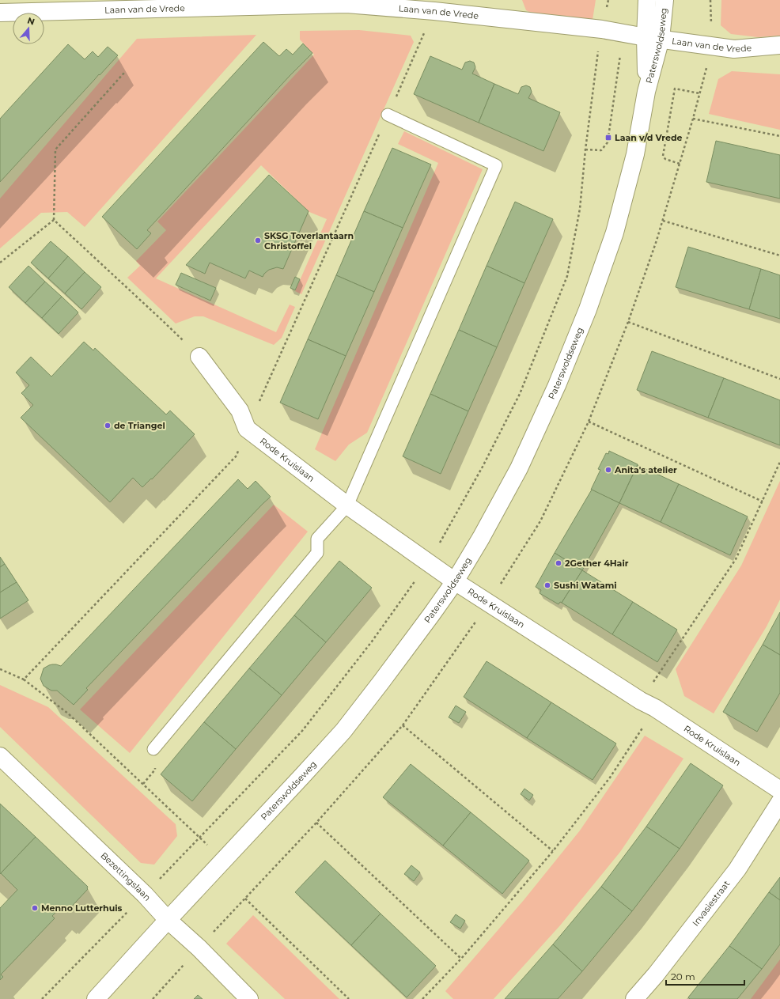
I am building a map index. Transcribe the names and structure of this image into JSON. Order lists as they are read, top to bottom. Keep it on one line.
{"streets":{"street":["Laan van de Vrede","Paterswoldseweg","Rode Kruislaan","Bezettingslaan","Invasiestraat"]},"crossings":[["Laan van de Vrede","Paterswoldseweg"],["Paterswoldseweg","Rode Kruislaan"],["Paterswoldseweg","Bezettingslaan"]],"places":{"transit":["Laan v/d Vrede"],"other":["SKSG Toverlantaarn Christoffel","de Triangel","Anita's atelier","2Gether 4Hair","Sushi Watami","Menno Lutterhuis"]},"scale_bar":"20 m","north":"top"}
